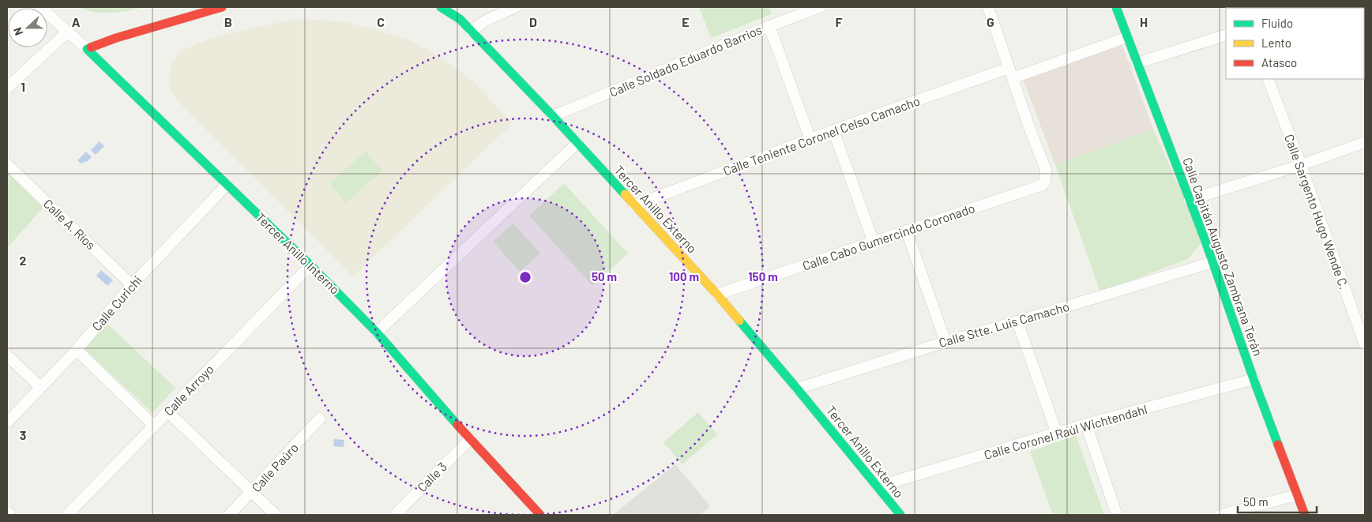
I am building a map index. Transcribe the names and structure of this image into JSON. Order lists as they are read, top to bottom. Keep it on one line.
{"streets":{"street":["Calle Soldado Eduardo Barrios","Calle Teniente Coronel Celso Camacho","Tercer Anillo Externo","Calle Sargento Hugo Wende C.","Calle A. Ríos","Calle Cabo Gumercindo Coronado","Tercer Anillo Interno","Calle Capitán Augusto Zambrana Terán","Calle Curichi","Calle Stte. Luis Camacho","Calle Arroyo","Calle Coronel Raúl Wichtendahl","Calle Paúro","Calle 3"]},"crossings":[["Calle Soldado Eduardo Barrios","Tercer Anillo Externo"],["Calle Teniente Coronel Celso Camacho","Tercer Anillo Externo"],["Calle Teniente Coronel Celso Camacho","Calle Cabo Gumercindo Coronado"],["Calle Teniente Coronel Celso Camacho","Calle Capitán Augusto Zambrana Terán"],["Tercer Anillo Externo","Calle Cabo Gumercindo Coronado"],["Tercer Anillo Externo","Calle Stte. Luis Camacho"],["Tercer Anillo Externo","Calle Coronel Raúl Wichtendahl"],["Calle A. Ríos","Calle Curichi"],["Tercer Anillo Interno","Calle Curichi"],["Tercer Anillo Interno","Calle Arroyo"],["Tercer Anillo Interno","Calle 3"],["Calle Capitán Augusto Zambrana Terán","Calle Stte. Luis Camacho"],["Calle Capitán Augusto Zambrana Terán","Calle Coronel Raúl Wichtendahl"]],"legend":["Fluido","Lento","Atasco"],"scale_bar":"50 m","north":"left","grid":{"columns":["A","B","C","D","E","F","G","H"],"rows":["1","2","3"]},"rings":["50 m","100 m","150 m"]}
